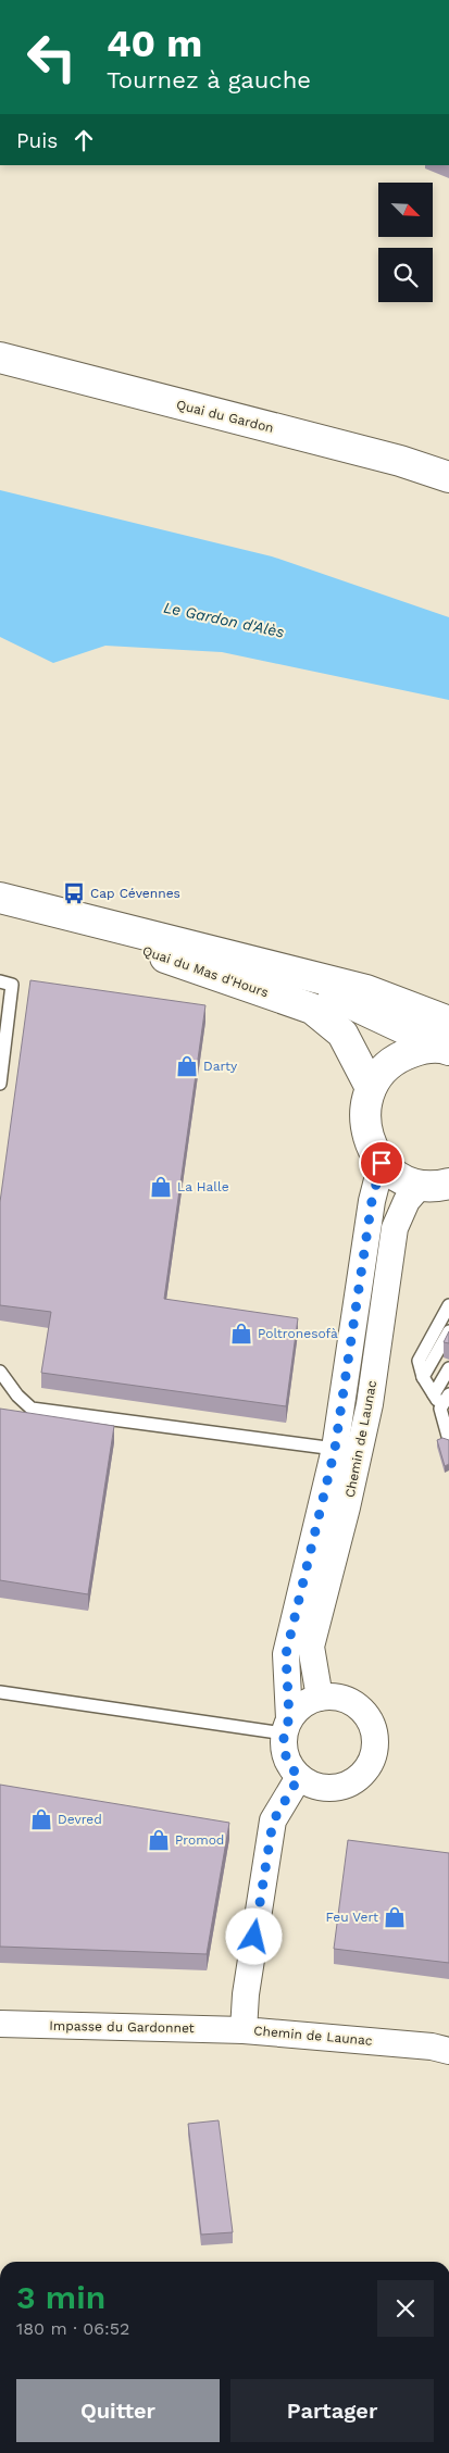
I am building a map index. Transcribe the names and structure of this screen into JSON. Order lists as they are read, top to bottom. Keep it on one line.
{"streets":{"street":["Quai du Gardon","Quai du Mas d'Hours","Chemin de Launac","Impasse du Gardonnet"]},"crossings":[["Chemin de Launac","Impasse du Gardonnet"]],"water":["Le Gardon d'Alès"],"places":{"bus stop":["Cap Cévennes"],"shop":["Darty","La Halle","Poltronesofà","Devred","Promod","Feu Vert"]},"north":"bottom right","page":{"turn":["40 m","Tournez à gauche"],"then":"Puis","heading":["3 min","180 m · 06:52"],"buttons":["Quitter","Partager"]}}
